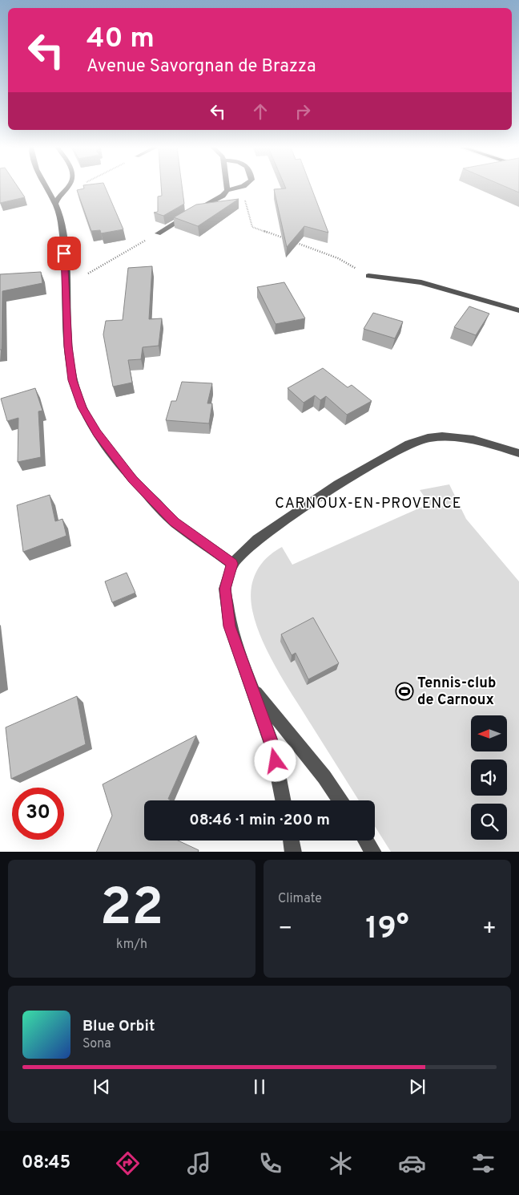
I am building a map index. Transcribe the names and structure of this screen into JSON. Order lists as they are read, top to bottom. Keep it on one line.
{"districts":["CARNOUX-EN-PROVENCE"],"places":{"sports":["Tennis-club de Carnoux"]},"north":"left","page":{"turn":["40 m","Avenue Savorgnan de Brazza"],"limit":"30","trip":"08:46 · 1 min · 200 m","tile":[["22","km/h"],"Climate"],"heat":["−","19°","+"],"song":["Blue Orbit","Sona"],"tabs":"08:45"}}
